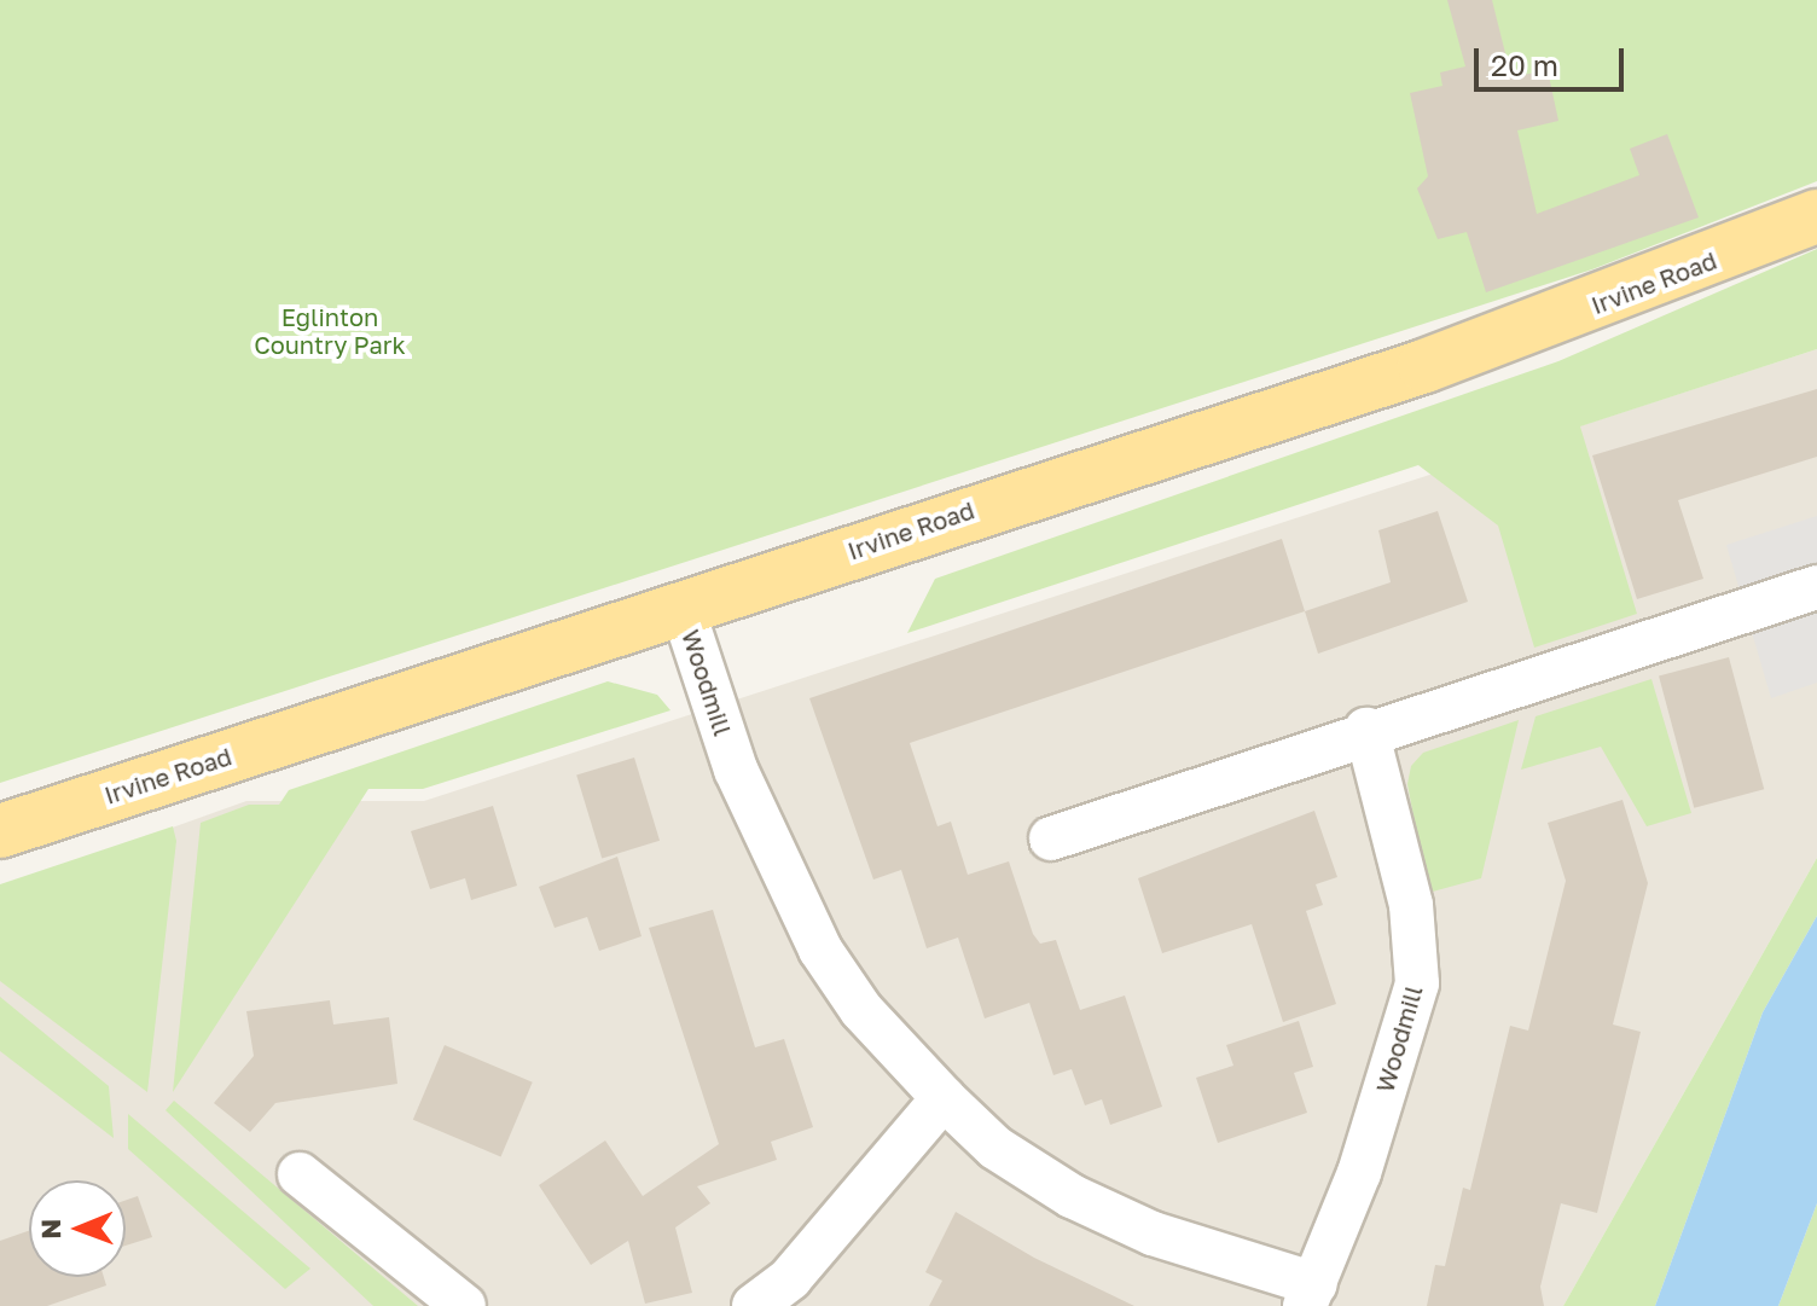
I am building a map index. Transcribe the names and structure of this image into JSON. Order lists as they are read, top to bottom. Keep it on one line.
{"streets":{"main road":["Irvine Road"],"street":["Woodmill"]},"crossings":[["Irvine Road","Woodmill"]],"parks":["Eglinton Country Park"],"scale_bar":"20 m","north":"left"}
